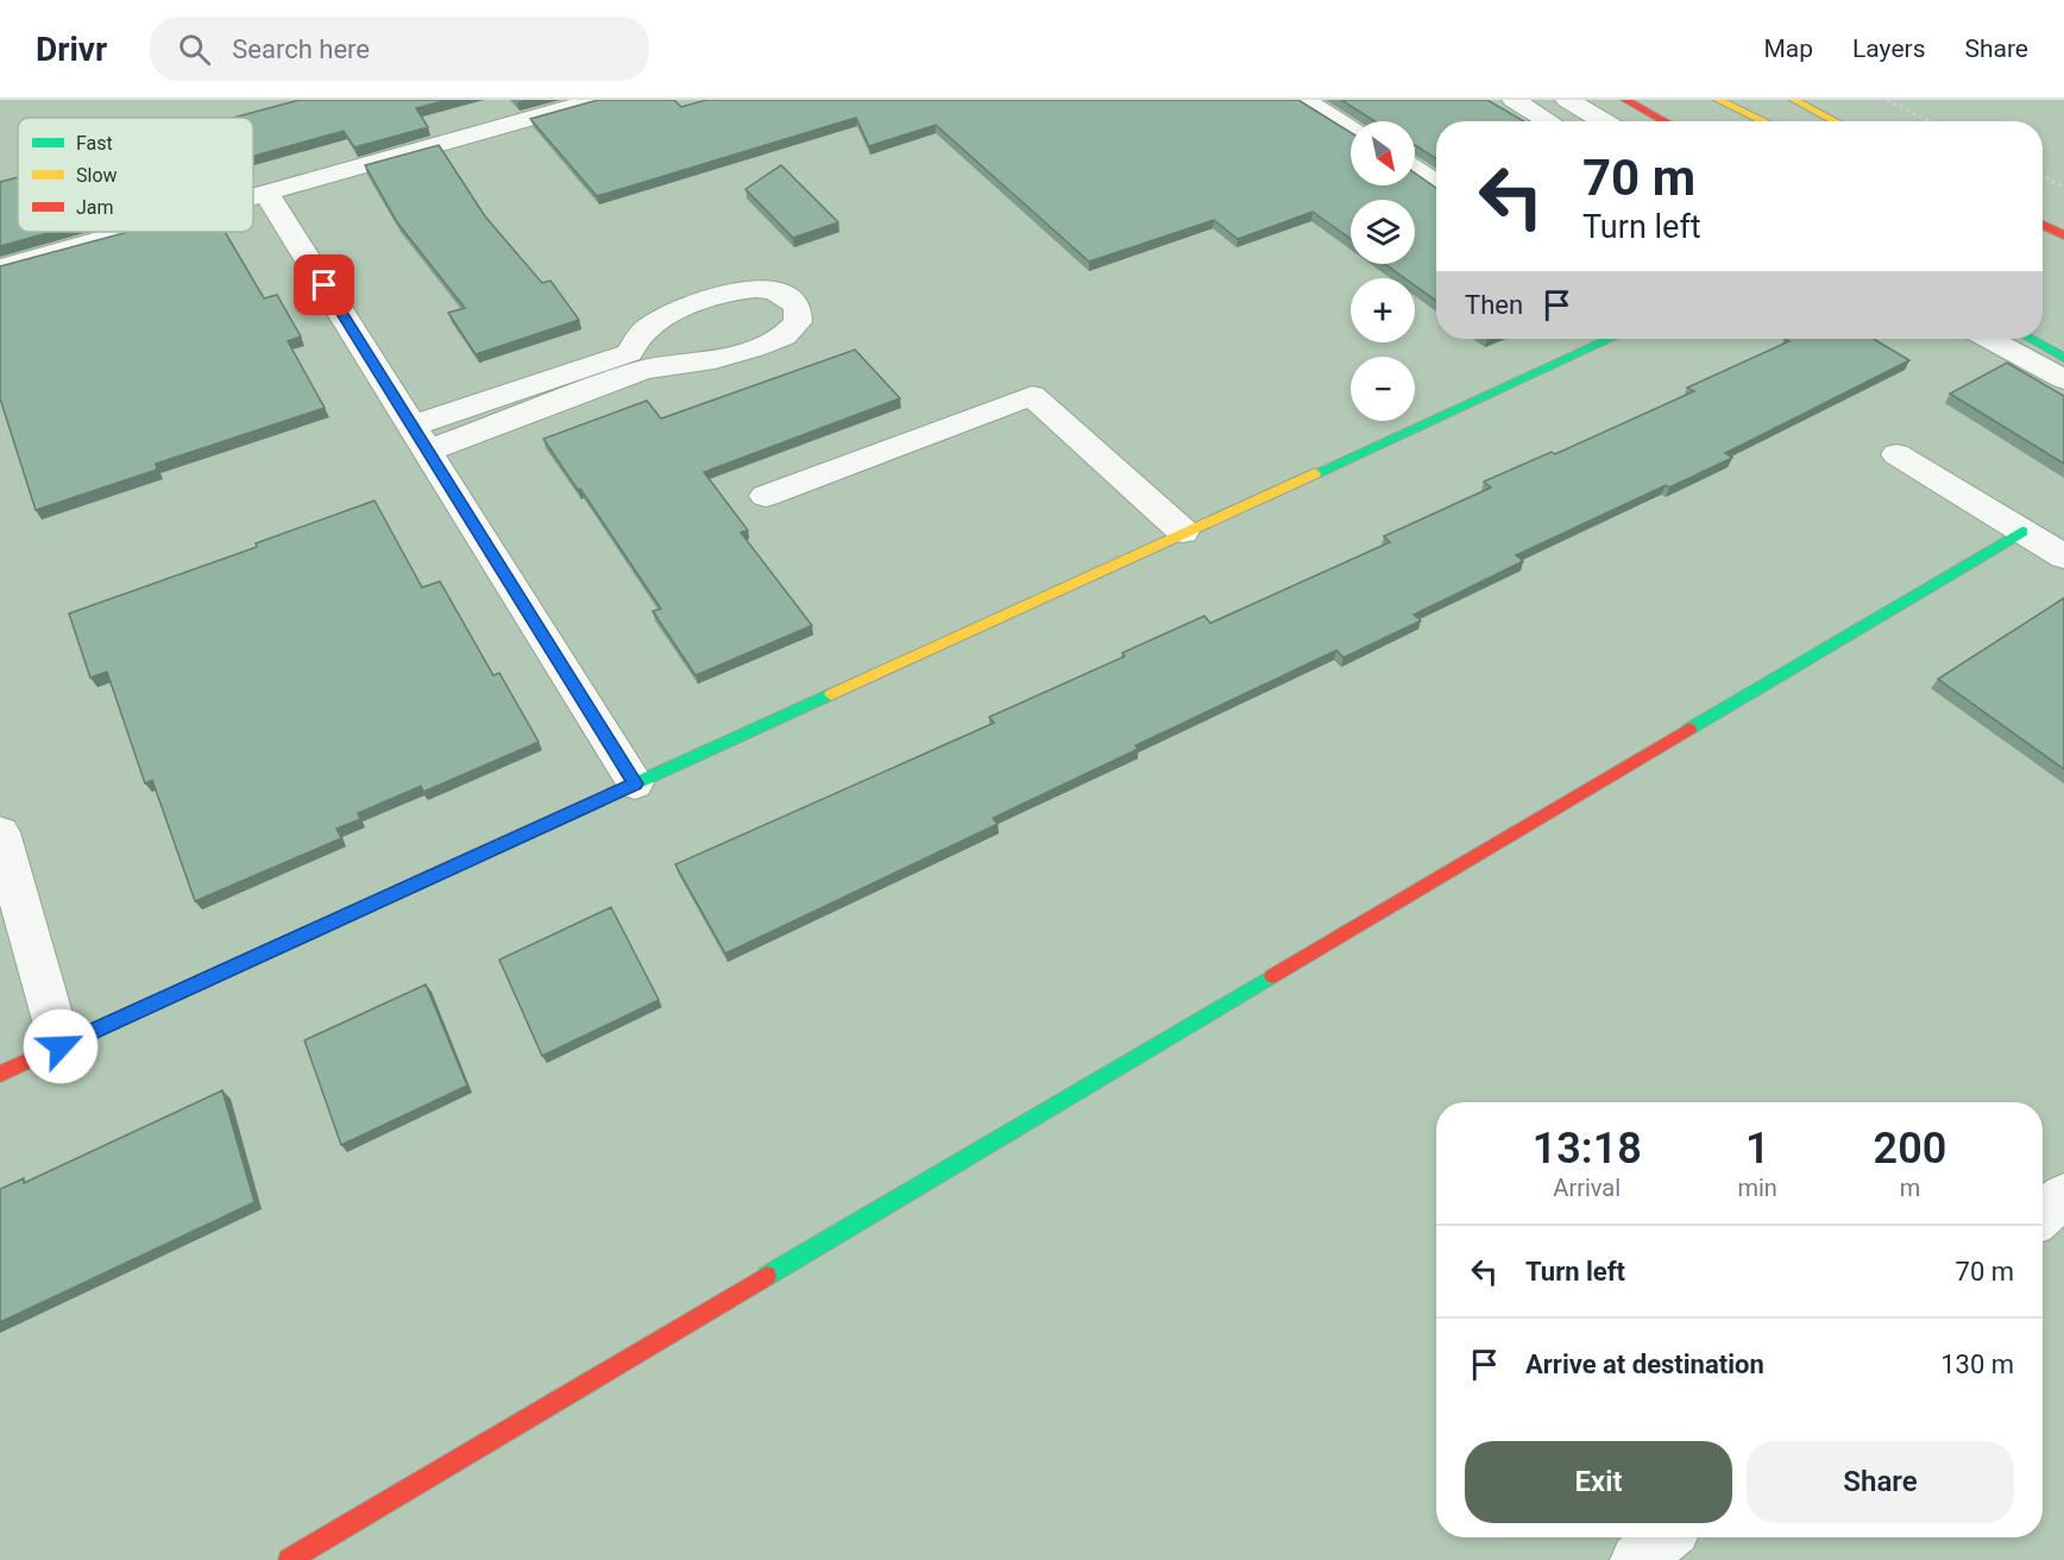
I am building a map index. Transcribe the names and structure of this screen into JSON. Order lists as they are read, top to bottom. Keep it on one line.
{"legend":["Fast","Slow","Jam"],"north":"bottom right","page":{"header":"Drivr","search":"Search here","nav":["Map","Layers","Share"],"map_buttons":["+","−"],"turn":["70 m","Turn left"],"then":"Then","eta":["13:18","Arrival","1","min","200","m"],"list":[{"name":"Turn left","value":"70 m"},{"name":"Arrive at destination","value":"130 m"}],"buttons":["Exit","Share"]}}
